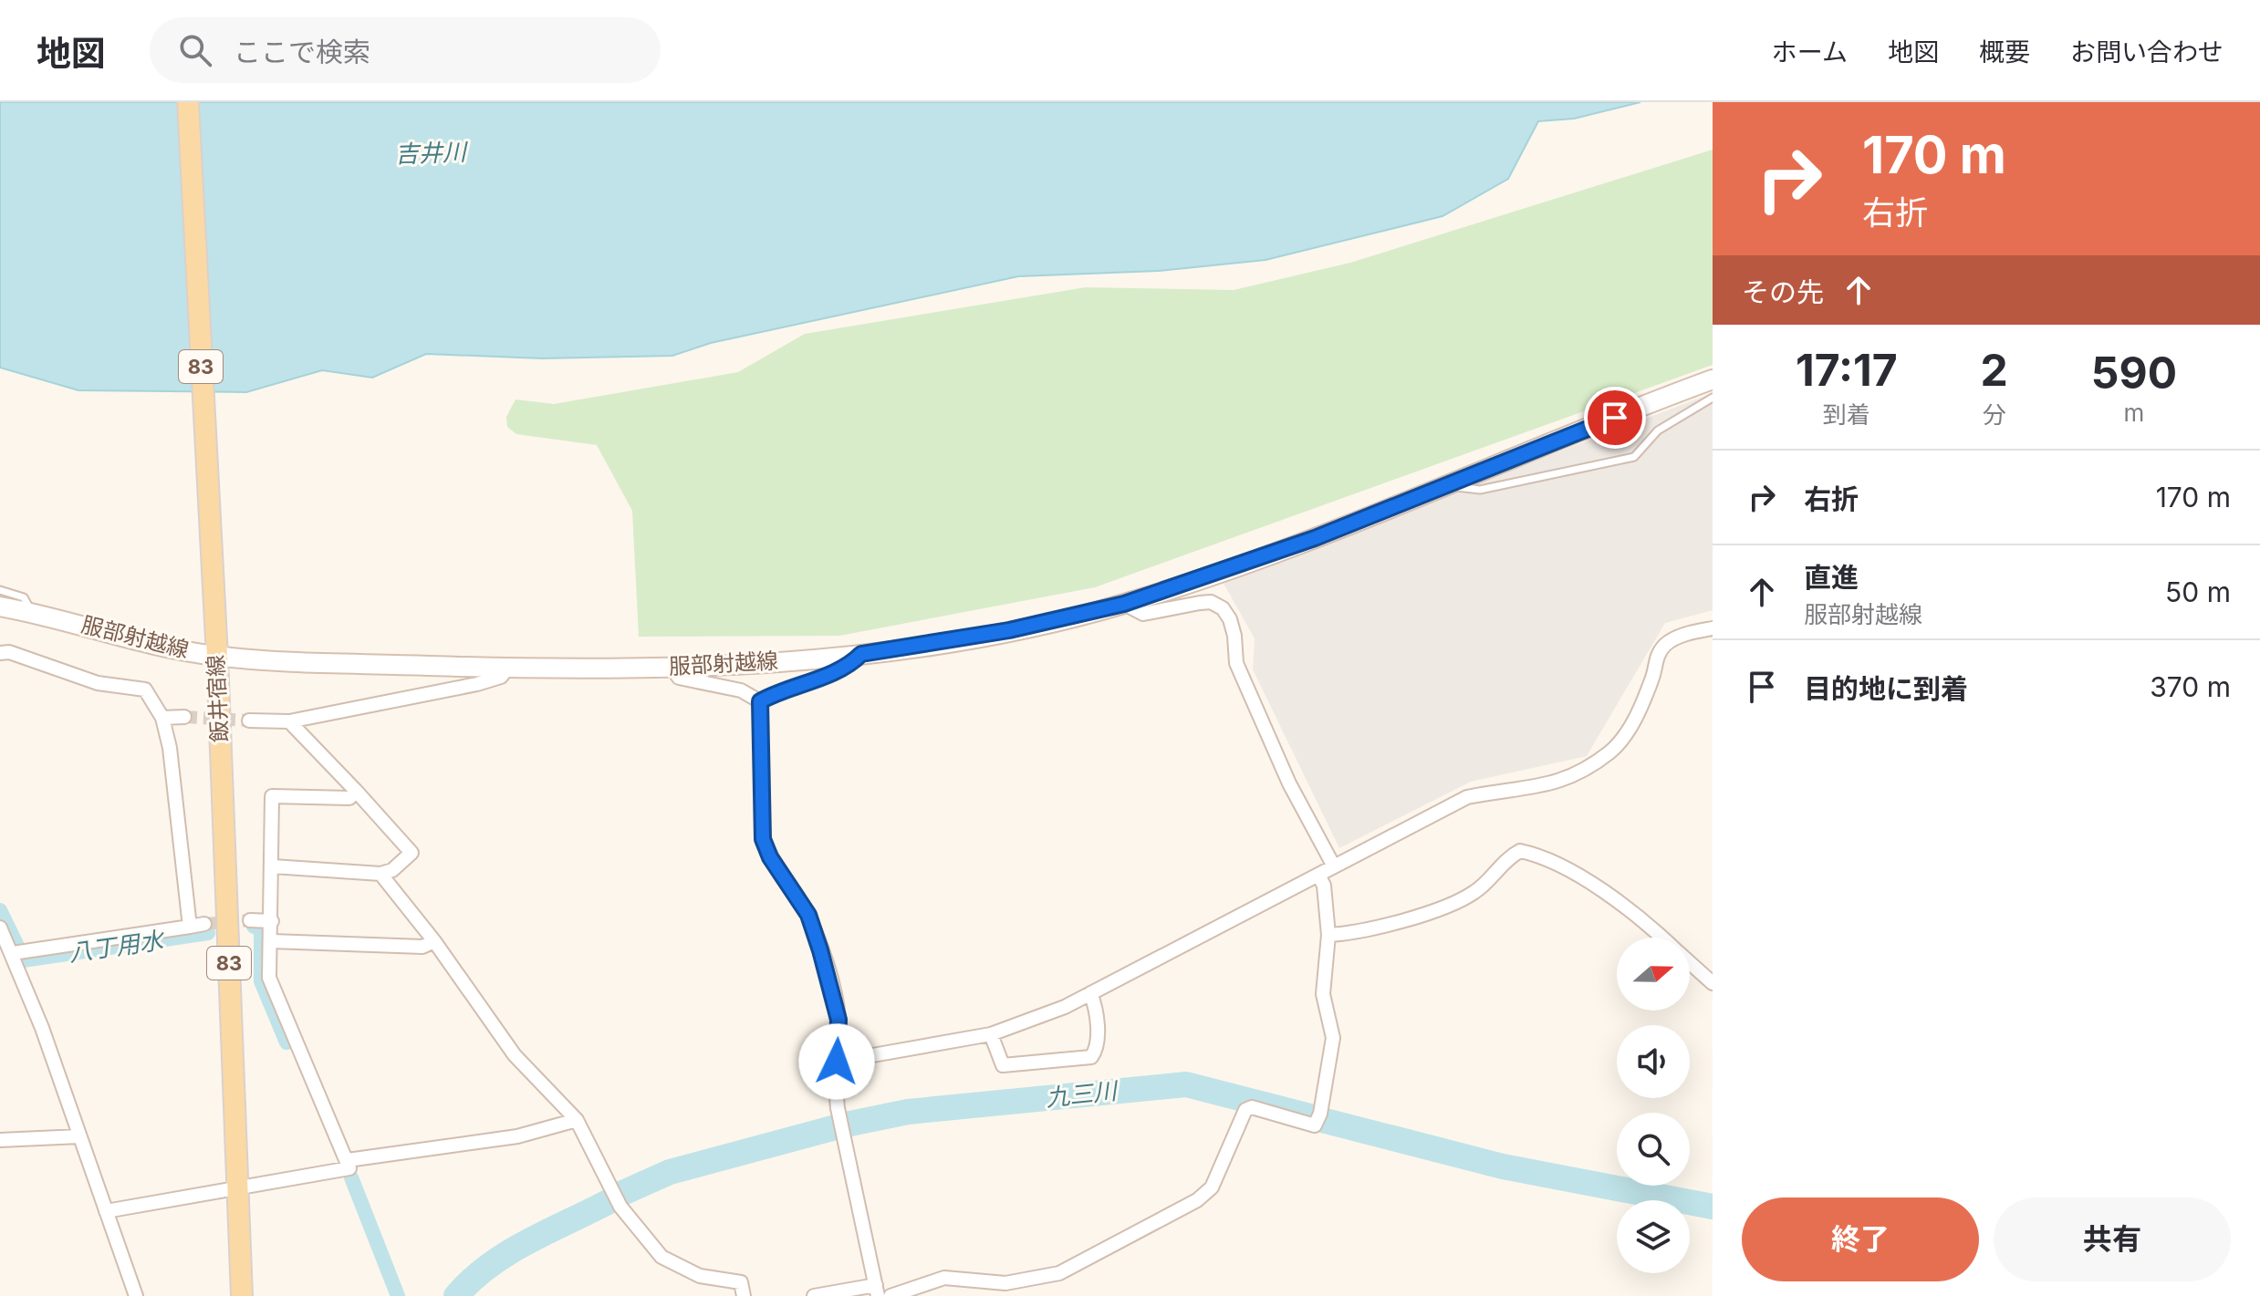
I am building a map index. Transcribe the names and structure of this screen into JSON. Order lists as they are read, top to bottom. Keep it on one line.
{"streets":{"main road":["83","服部射越線","飯井宿線"]},"crossings":[["服部射越線","飯井宿線"]],"water":["吉井川","八丁用水","九三川"],"north":"right","page":{"header":"地図","search":"ここで検索","nav":["ホーム","地図","概要","お問い合わせ"],"turn":["170 m","右折"],"then":"その先","eta":["17:17","到着","2","分","590","m"],"list":[{"name":"右折","value":"170 m"},{"name":"直進","note":"服部射越線","value":"50 m"},{"name":"目的地に到着","value":"370 m"}],"buttons":["終了","共有"]}}
